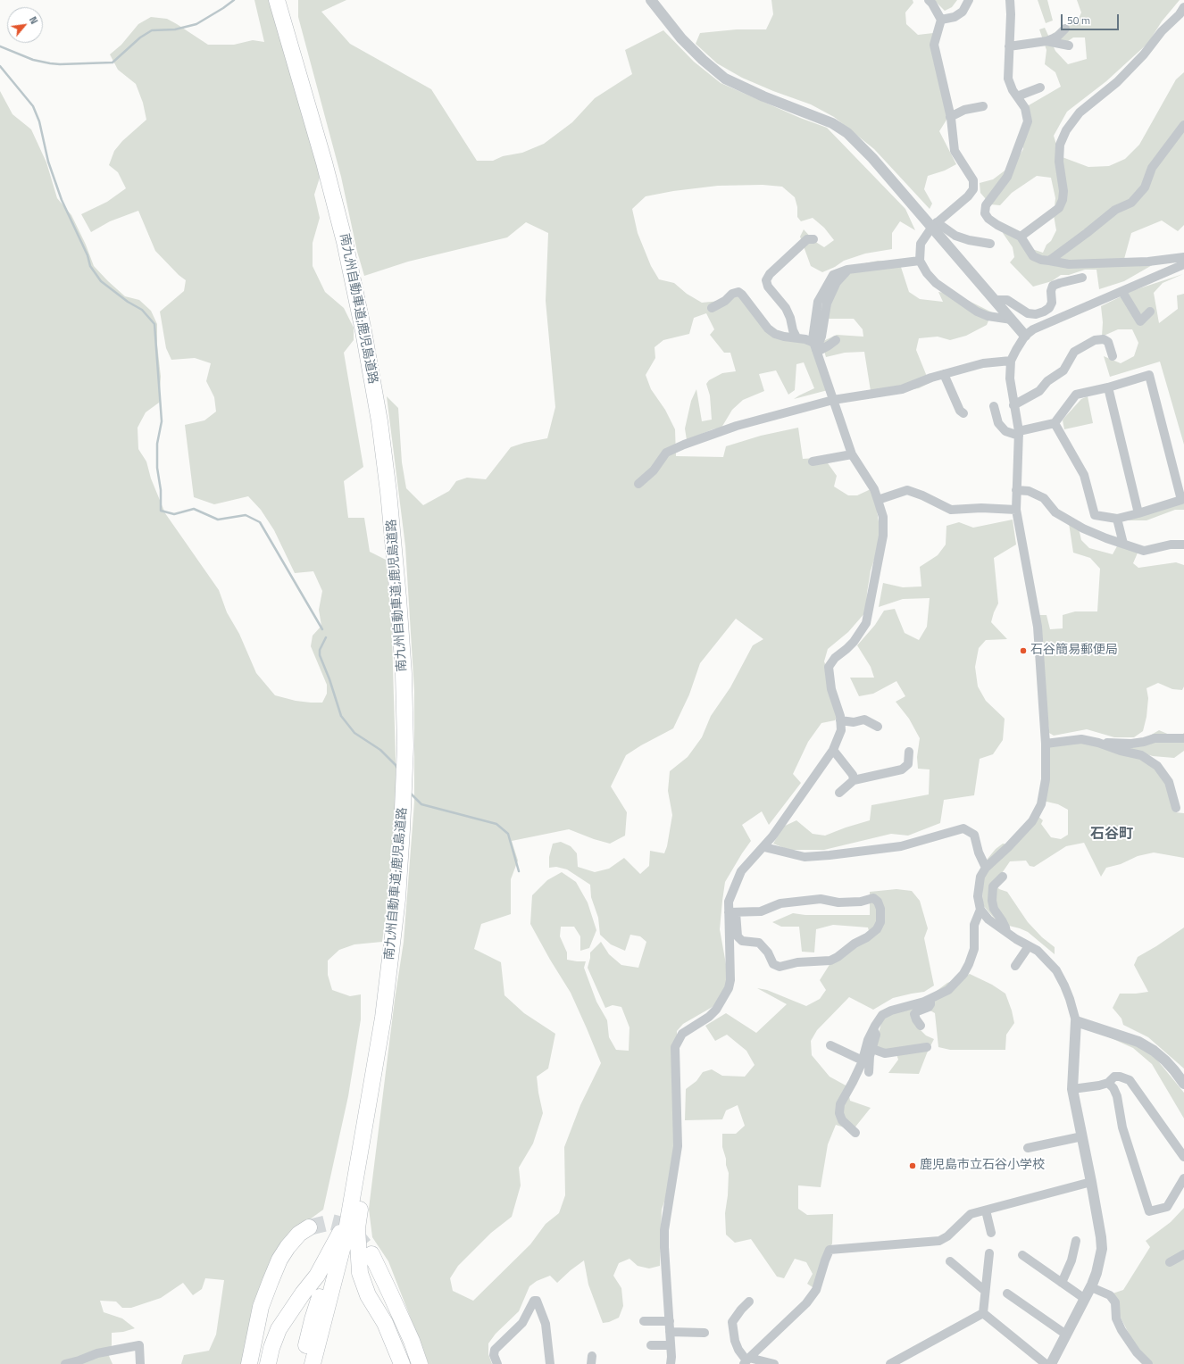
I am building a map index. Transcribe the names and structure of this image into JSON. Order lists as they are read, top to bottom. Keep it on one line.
{"streets":{"highway":["南九州自動車道;鹿児島道路"]},"districts":["石谷町"],"places":["石谷簡易郵便局","鹿児島市立石谷小学校"],"scale_bar":"50 m","north":"top right"}
